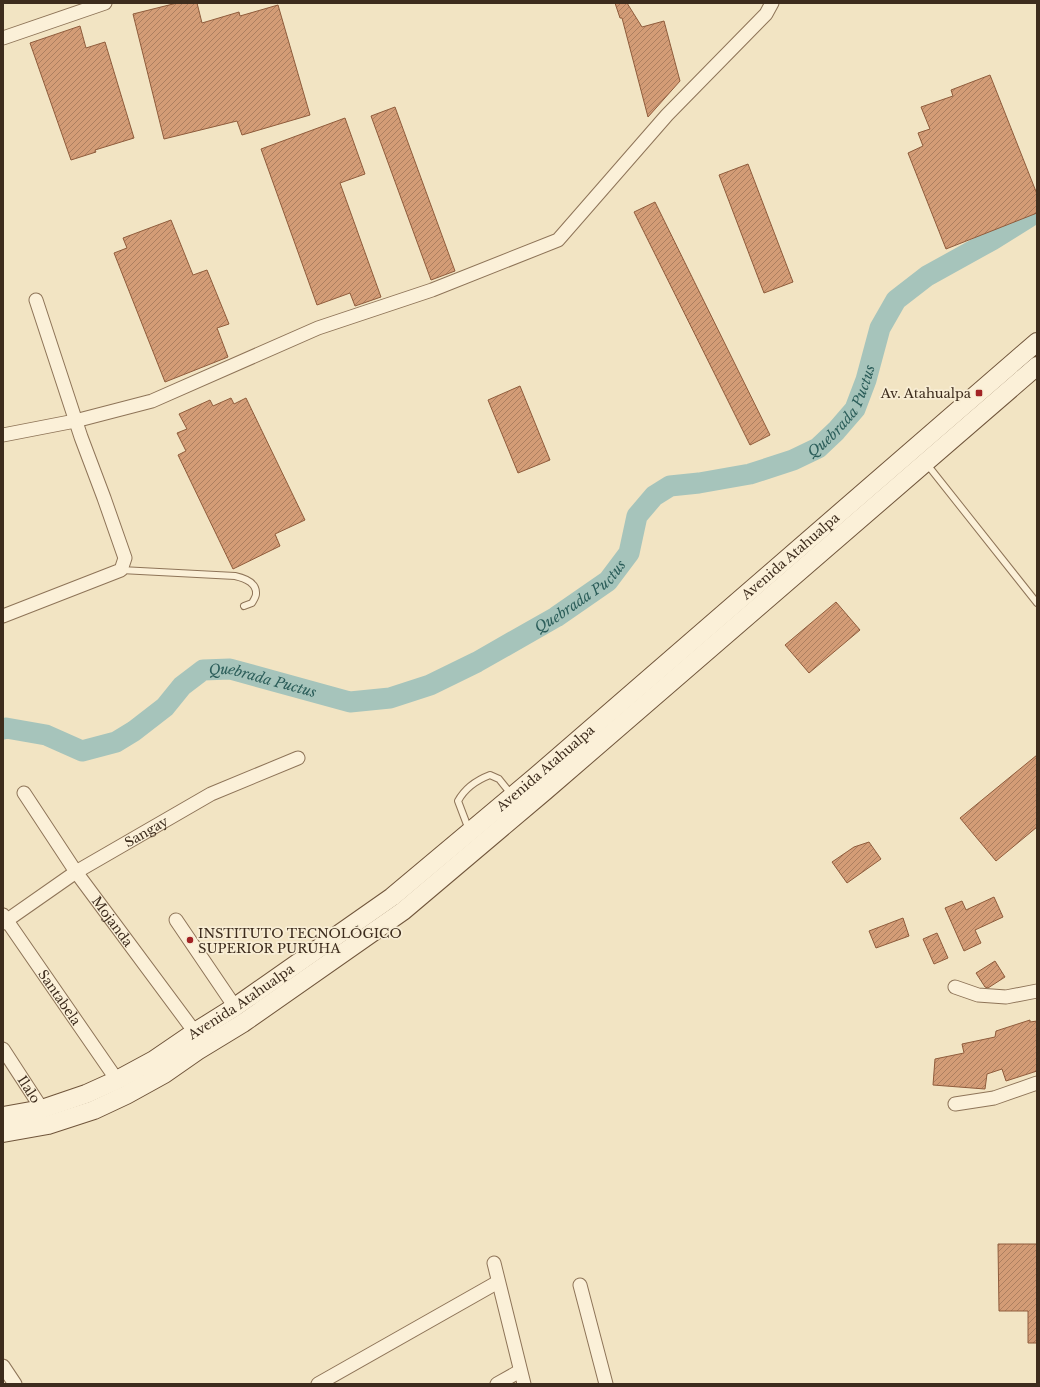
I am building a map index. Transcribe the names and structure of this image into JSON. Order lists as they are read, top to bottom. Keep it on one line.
{"streets":{"main road":["Avenida Atahualpa"],"street":["Sangay","Mojanda","Santabela","Ilalo"]},"crossings":[["Avenida Atahualpa","Mojanda"],["Avenida Atahualpa","Santabela"],["Avenida Atahualpa","Ilalo"],["Sangay","Mojanda"],["Sangay","Santabela"]],"water":["Quebrada Puctus"],"places":{"transit":["Av. Atahualpa"],"other":["INSTITUTO TECNOLÓGICO SUPERIOR PURUHA"]}}
